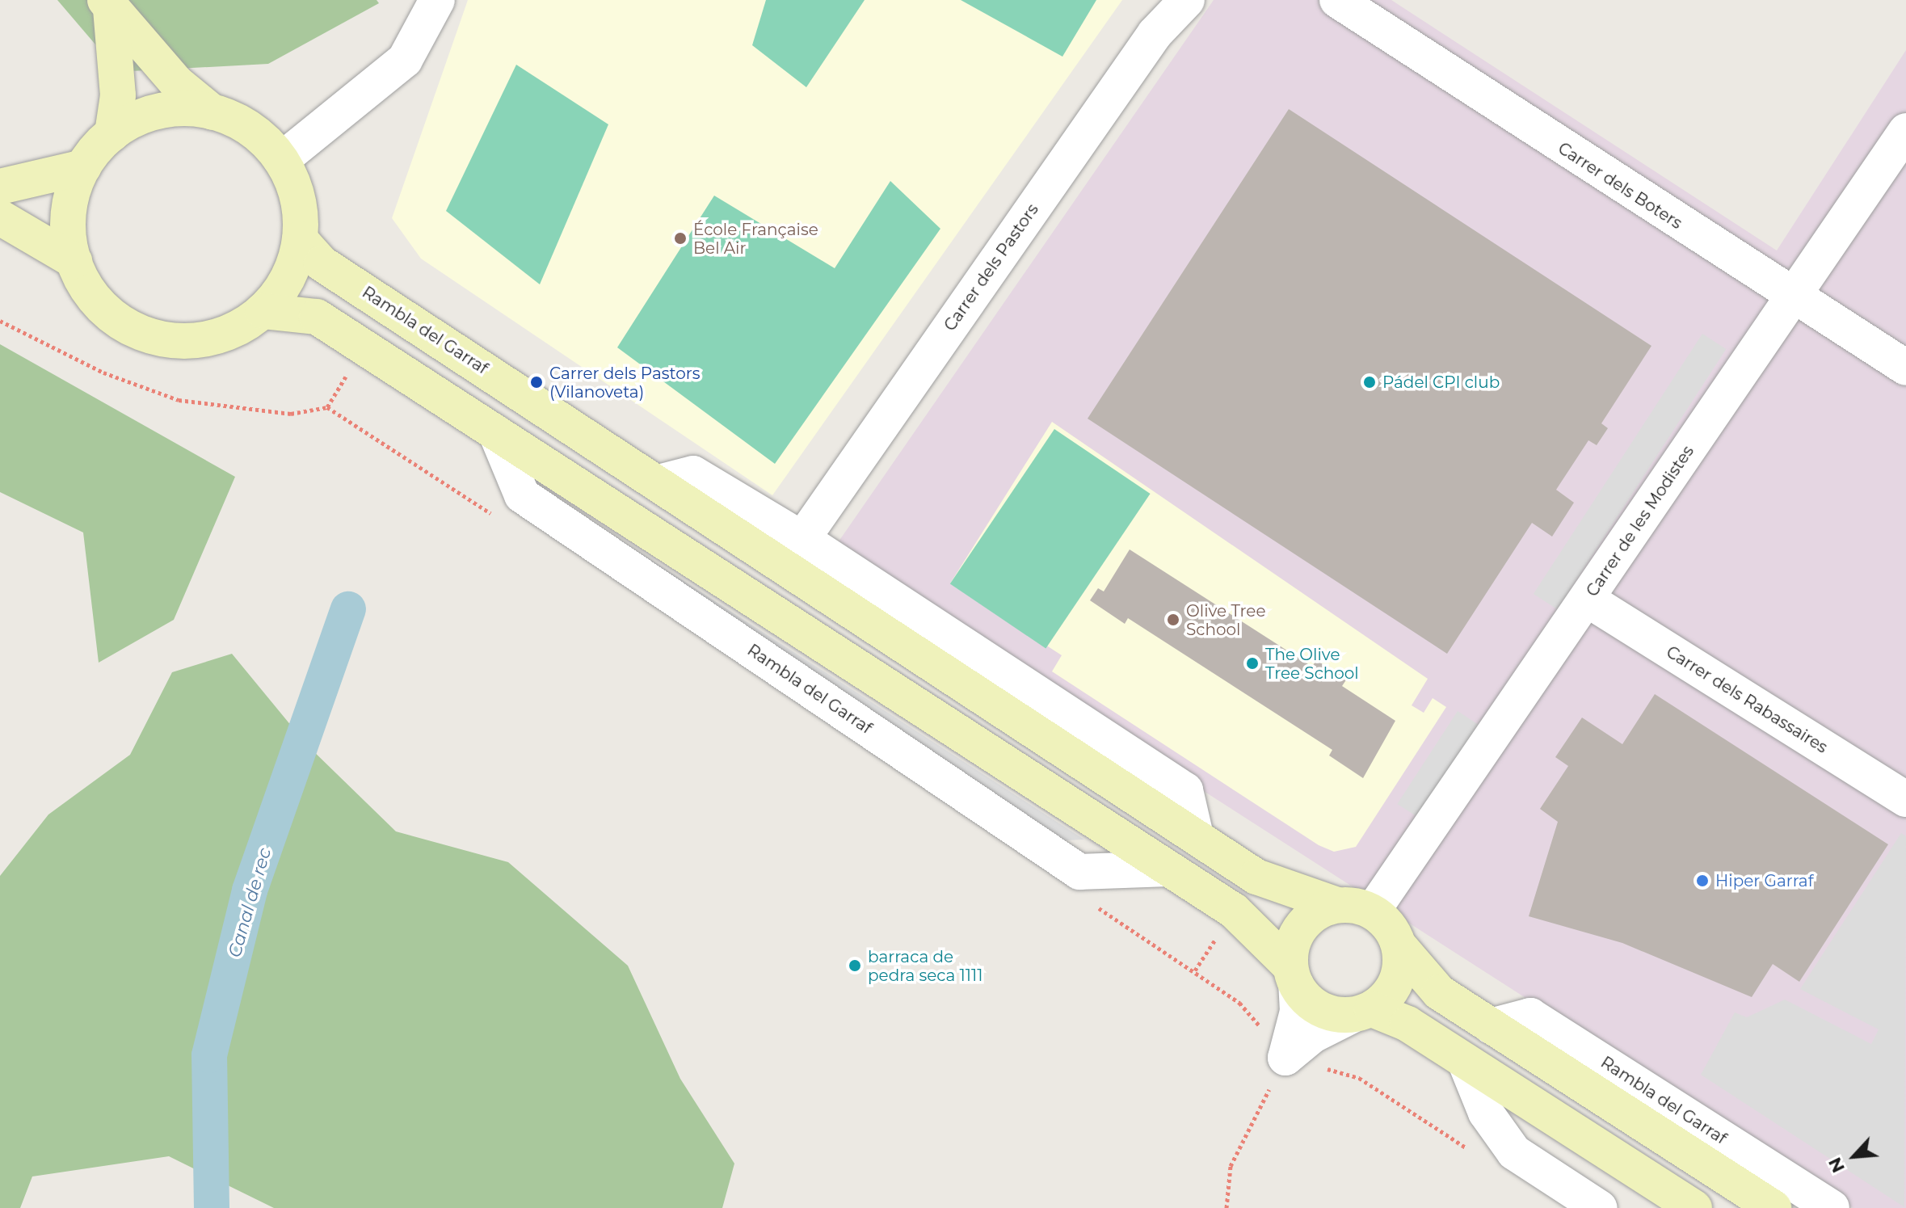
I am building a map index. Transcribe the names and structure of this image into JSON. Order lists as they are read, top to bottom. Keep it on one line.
{"streets":{"street":["Carrer dels Boters","Carrer dels Pastors","Rambla del Garraf","Carrer de les Modistes","Carrer dels Rabassaires"]},"crossings":[["Carrer dels Boters","Carrer de les Modistes"],["Rambla del Garraf","Carrer de les Modistes"],["Carrer de les Modistes","Carrer dels Rabassaires"]],"water":["Canal de rec"],"places":["École Française Bel Air","Carrer dels Pastors (Vilanoveta)","Pádel CPI club","Olive Tree School","The Olive Tree School","Hiper Garraf","barraca de pedra seca 1111"],"north":"bottom left"}
